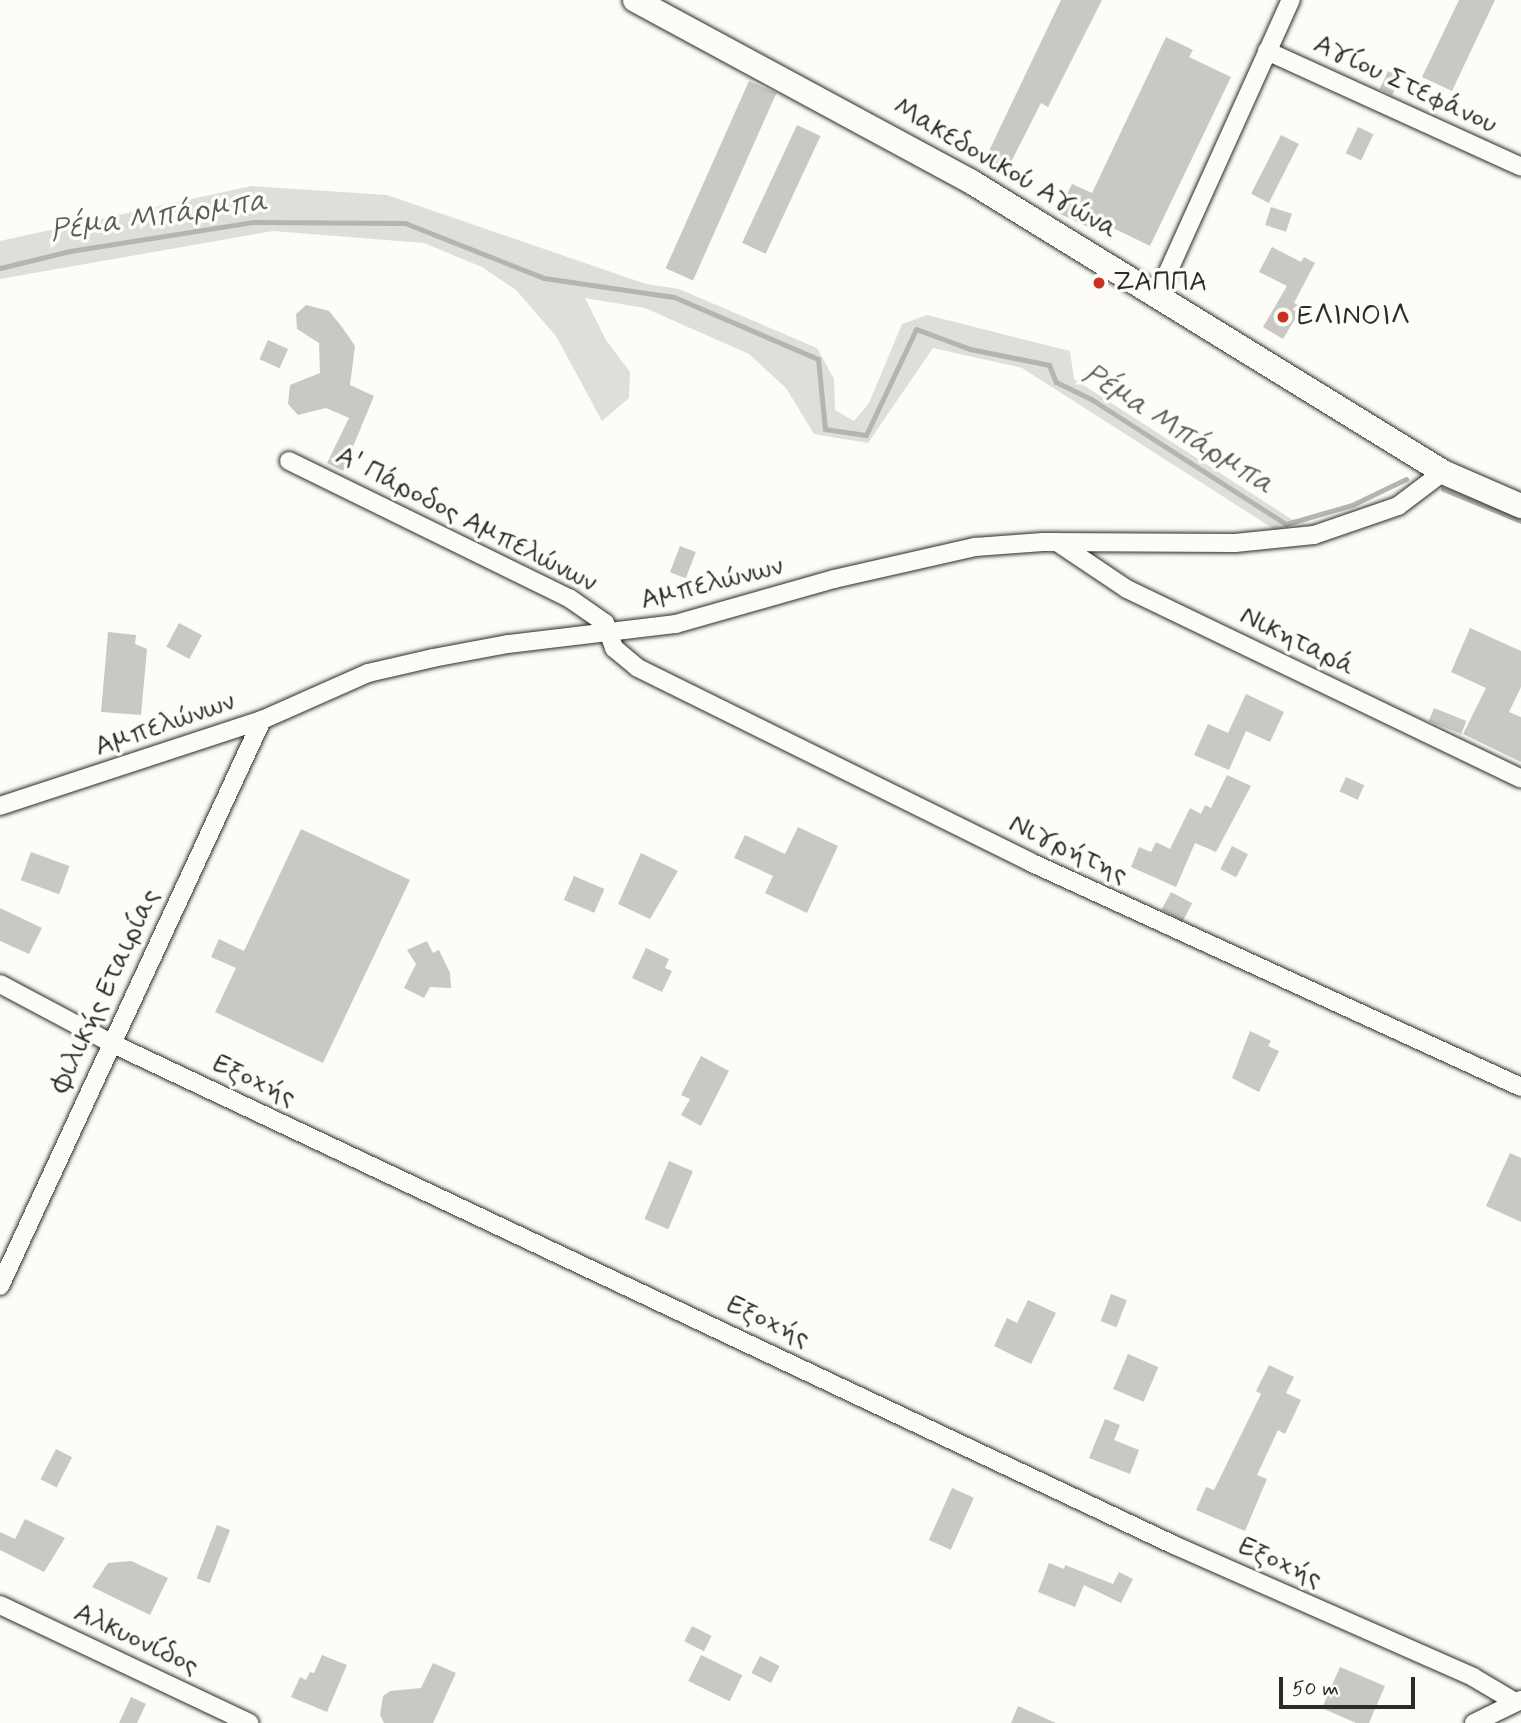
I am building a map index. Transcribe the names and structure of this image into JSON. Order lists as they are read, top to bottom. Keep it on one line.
{"streets":{"main road":["Μακεδονικού Αγώνα"],"street":["Αγίου Στεφάνου","Α' Πάροδος Αμπελώνων","Αμπελώνων","Νικηταρά","Νιγρήτης","Φιλικής Εταιρίας","Εξοχής","Αλκυονίδος"]},"crossings":[["Μακεδονικού Αγώνα","Αμπελώνων"],["Α' Πάροδος Αμπελώνων","Αμπελώνων"],["Α' Πάροδος Αμπελώνων","Νιγρήτης"],["Αμπελώνων","Νικηταρά"],["Αμπελώνων","Νιγρήτης"],["Αμπελώνων","Φιλικής Εταιρίας"],["Φιλικής Εταιρίας","Εξοχής"]],"water":["Ρέμα Μπάρμπα"],"places":["ΖΑΠΠΑ","ΕΛΙΝΟΙΛ"],"scale_bar":"50 m"}
